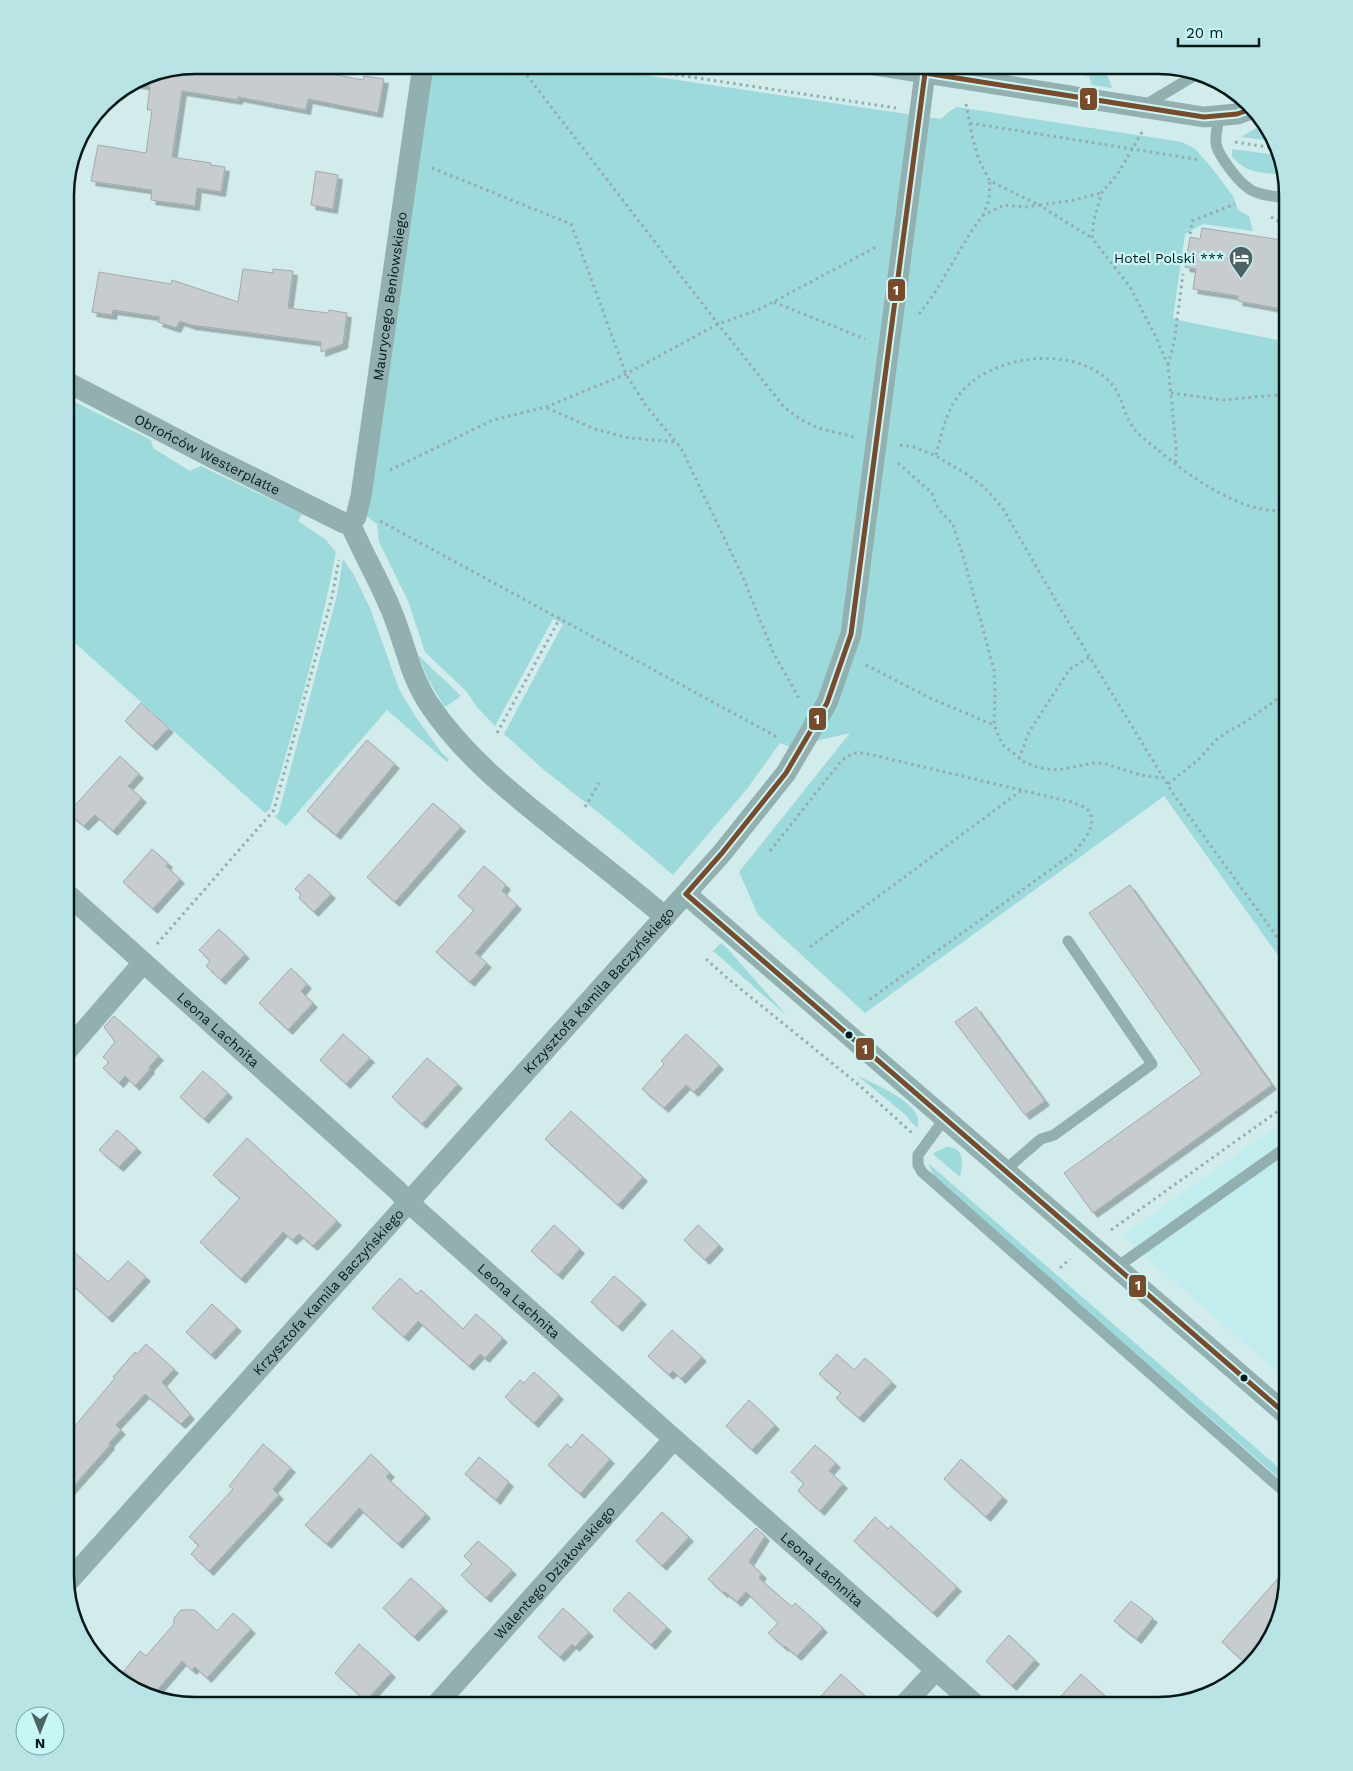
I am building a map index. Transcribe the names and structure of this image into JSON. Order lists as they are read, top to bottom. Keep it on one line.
{"streets":{"street":["Maurycego Beniowskiego","Obrońców Westerplatte","Krzysztofa Kamila Baczyńskiego","Leona Lachnita","Walentego Działowskiego"]},"crossings":[["Maurycego Beniowskiego","Obrońców Westerplatte"],["Krzysztofa Kamila Baczyńskiego","Leona Lachnita"],["Leona Lachnita","Walentego Działowskiego"]],"places":{"hotel":["Hotel Polski ***"]},"lines":["transit line 1"],"scale_bar":"20 m","north":"bottom"}
